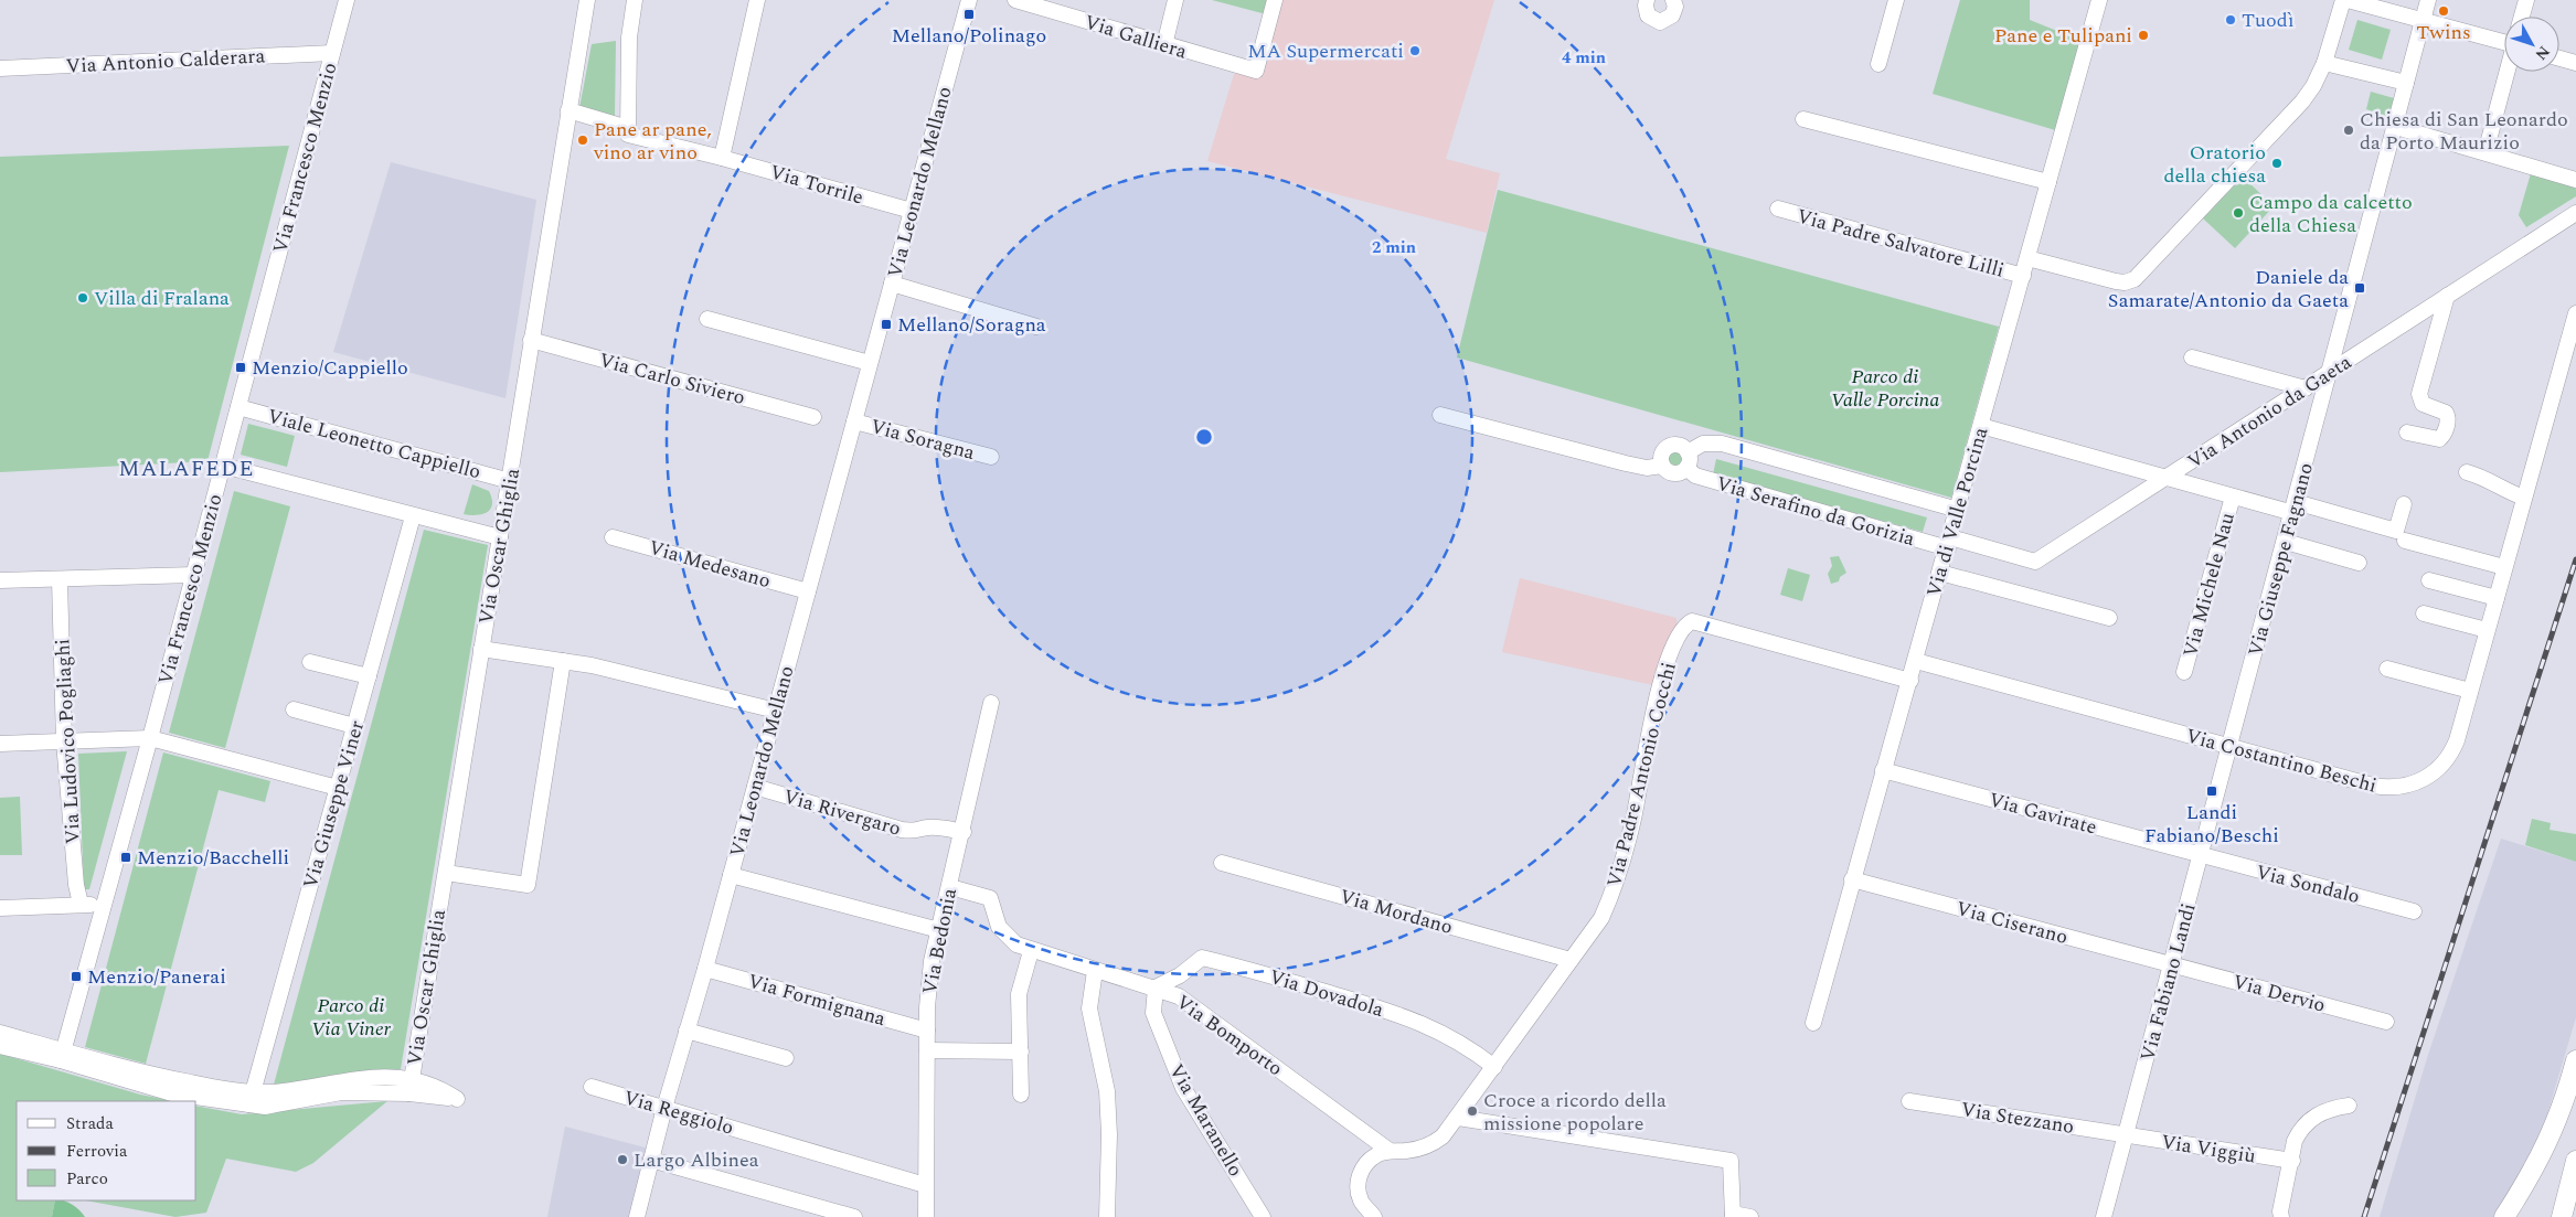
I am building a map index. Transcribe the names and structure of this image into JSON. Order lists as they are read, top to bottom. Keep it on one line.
{"streets":{"street":["Via Galliera","Via Antonio Calderara","Via Francesco Menzio","Via Leonardo Mellano","Via Torrile","Via Padre Salvatore Lilli","Via Carlo Siviero","Via Antonio da Gaeta","Via Soragna","Viale Leonetto Cappiello","Via Serafino da Gorizia","Via di Valle Porcina","Via Oscar Ghiglia","Via Giuseppe Fagnano","Via Medesano","Via Michele Nau","Via Ludovico Pogliaghi","Via Costantino Beschi","Via Padre Antonio Cocchi","Via Giuseppe Viner","Via Rivergaro","Via Gavirate","Via Sondalo","Via Mordano","Via Ciserano","Via Bedonia","Via Fabiano Landi","Via Dovadola","Via Dervio","Via Formignana","Via Bomporto","Via Reggiolo","Via Stezzano","Via Maranello","Via Viggiù"]},"crossings":[["Via Antonio Calderara","Via Francesco Menzio"],["Via Francesco Menzio","Viale Leonetto Cappiello"],["Via Leonardo Mellano","Via Torrile"],["Via Leonardo Mellano","Via Soragna"],["Via Leonardo Mellano","Via Medesano"],["Via Leonardo Mellano","Via Rivergaro"],["Via Leonardo Mellano","Via Formignana"],["Via Leonardo Mellano","Via Reggiolo"],["Via Torrile","Via Oscar Ghiglia"],["Via Padre Salvatore Lilli","Via di Valle Porcina"],["Via Carlo Siviero","Via Oscar Ghiglia"],["Via Antonio da Gaeta","Via Serafino da Gorizia"],["Via Antonio da Gaeta","Via di Valle Porcina"],["Via Antonio da Gaeta","Via Giuseppe Fagnano"],["Viale Leonetto Cappiello","Via Oscar Ghiglia"],["Via Serafino da Gorizia","Via di Valle Porcina"],["Via di Valle Porcina","Via Costantino Beschi"],["Via di Valle Porcina","Via Padre Antonio Cocchi"],["Via di Valle Porcina","Via Gavirate"],["Via di Valle Porcina","Via Ciserano"],["Via Oscar Ghiglia","Via Giuseppe Viner"],["Via Giuseppe Fagnano","Via Costantino Beschi"],["Via Giuseppe Fagnano","Via Fabiano Landi"],["Via Costantino Beschi","Via Fabiano Landi"],["Via Padre Antonio Cocchi","Via Mordano"],["Via Padre Antonio Cocchi","Via Dovadola"],["Via Padre Antonio Cocchi","Via Bomporto"],["Via Rivergaro","Via Bedonia"],["Via Gavirate","Via Sondalo"],["Via Gavirate","Via Fabiano Landi"],["Via Sondalo","Via Fabiano Landi"],["Via Ciserano","Via Fabiano Landi"],["Via Ciserano","Via Dervio"],["Via Bedonia","Via Formignana"],["Via Bedonia","Via Bomporto"],["Via Bedonia","Via Reggiolo"],["Via Fabiano Landi","Via Dervio"],["Via Fabiano Landi","Via Stezzano"],["Via Fabiano Landi","Via Viggiù"],["Via Dovadola","Via Bomporto"],["Via Dovadola","Via Maranello"],["Via Bomporto","Via Maranello"],["Via Stezzano","Via Viggiù"]],"districts":["MALAFEDE"],"parks":["Parco di Valle Porcina","Parco di Via Viner"],"places":{"other":["Twins","Tuodì","Pane e Tulipani","MA Supermercati","Chiesa di San Leonardo da Porto Maurizio","Pane ar pane, vino ar vino","Oratorio della chiesa","Campo da calcetto della Chiesa","Villa di Fralana","Croce a ricordo della missione popolare","Largo Albinea"],"transit":["Mellano/Polinago","Daniele da Samarate/Antonio da Gaeta","Mellano/Soragna","Menzio/Cappiello","Landi Fabiano/Beschi","Menzio/Bacchelli","Menzio/Panerai"]},"legend":["Strada","Ferrovia","Parco"],"north":"bottom right","rings":["4 min","2 min"]}
